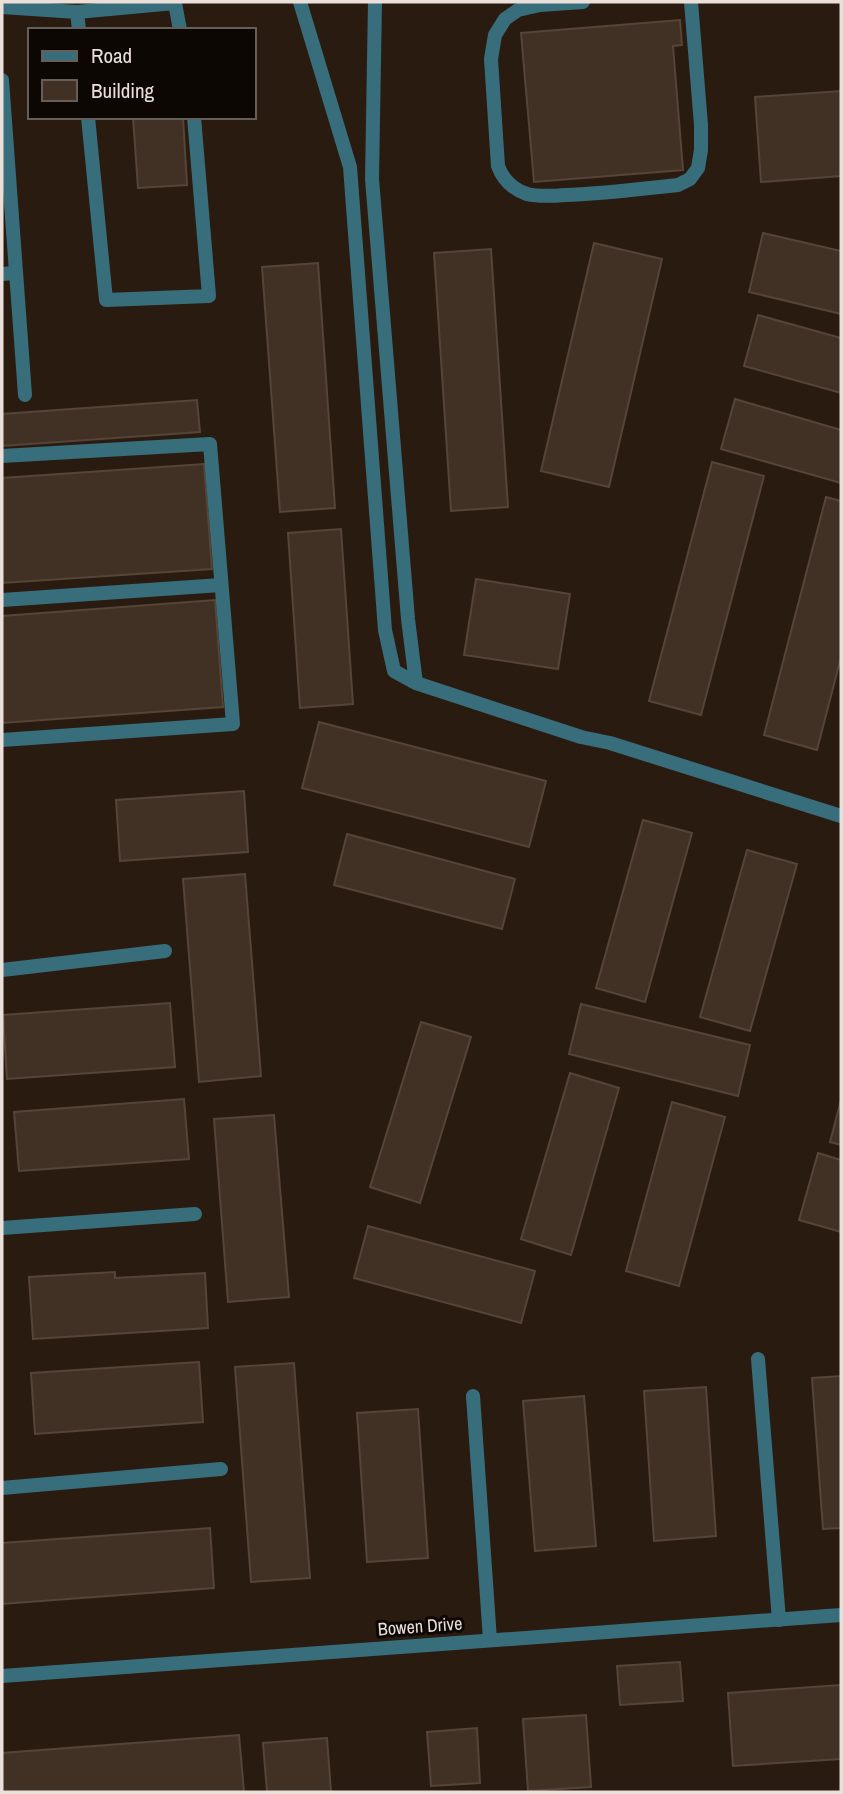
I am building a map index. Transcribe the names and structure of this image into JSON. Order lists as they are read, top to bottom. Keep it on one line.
{"streets":{"street":["Bowen Drive"]},"legend":["Road","Building"]}
